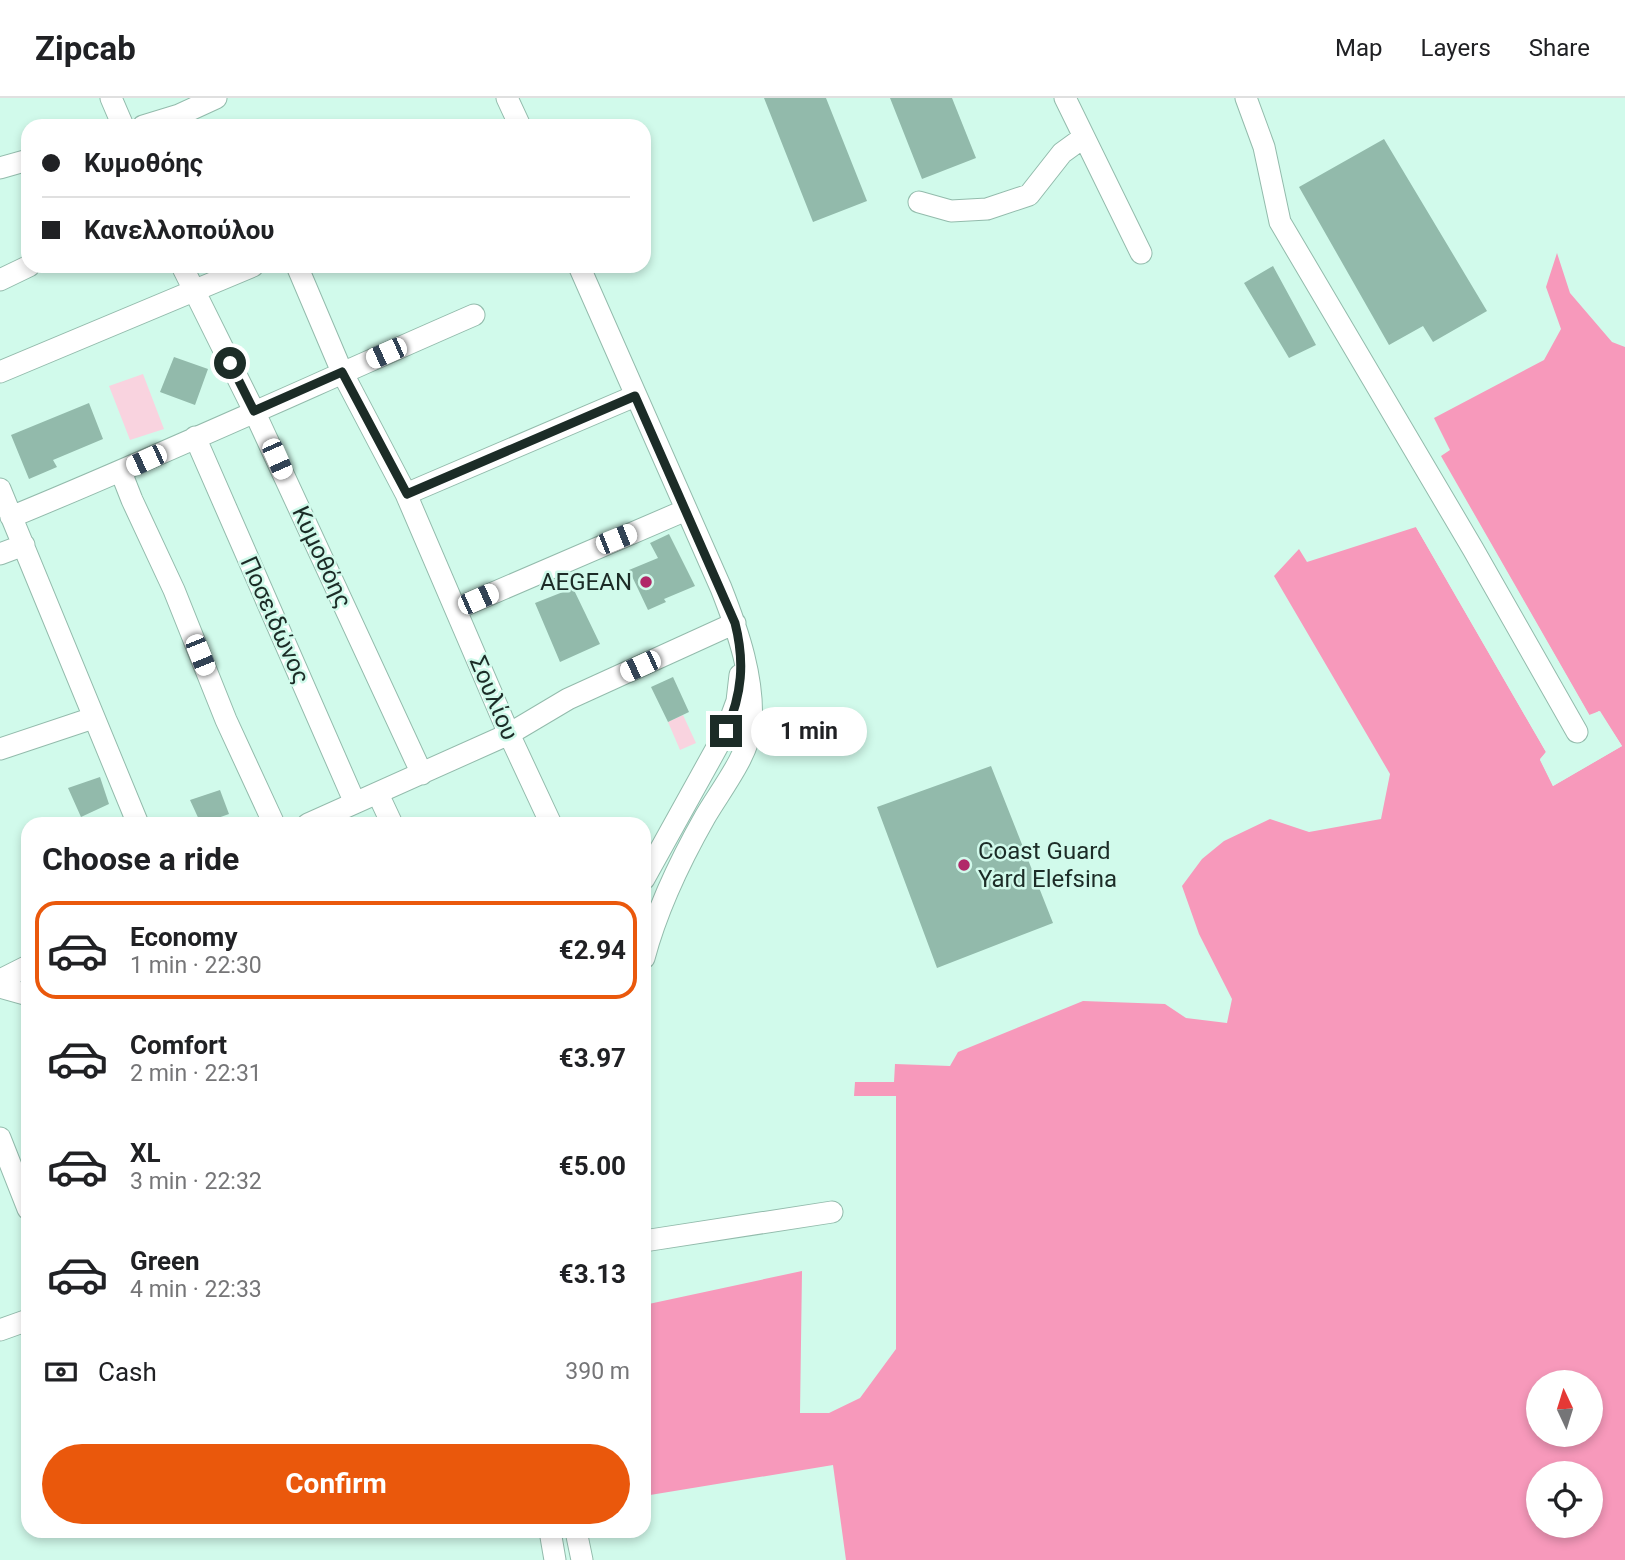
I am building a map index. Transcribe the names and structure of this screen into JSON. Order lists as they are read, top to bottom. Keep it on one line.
{"streets":{"street":["Κυμοθόης","Ποσειδώνος","Σουλίου"]},"places":["AEGEAN","Coast Guard Yard Elefsina"],"north":"top","page":{"header":"Zipcab","nav":["Map","Layers","Share"],"banner":["Κυμοθόης","Κανελλοπούλου"],"bubble":"1 min","heading":"Choose a ride","list":[{"name":"Economy","note":"1 min · 22:30","value":"€2.94"},{"name":"Comfort","note":"2 min · 22:31","value":"€3.97"},{"name":"XL","note":"3 min · 22:32","value":"€5.00"},{"name":"Green","note":"4 min · 22:33","value":"€3.13"}],"pay":["Cash","390 m"],"buttons":"Confirm"}}
